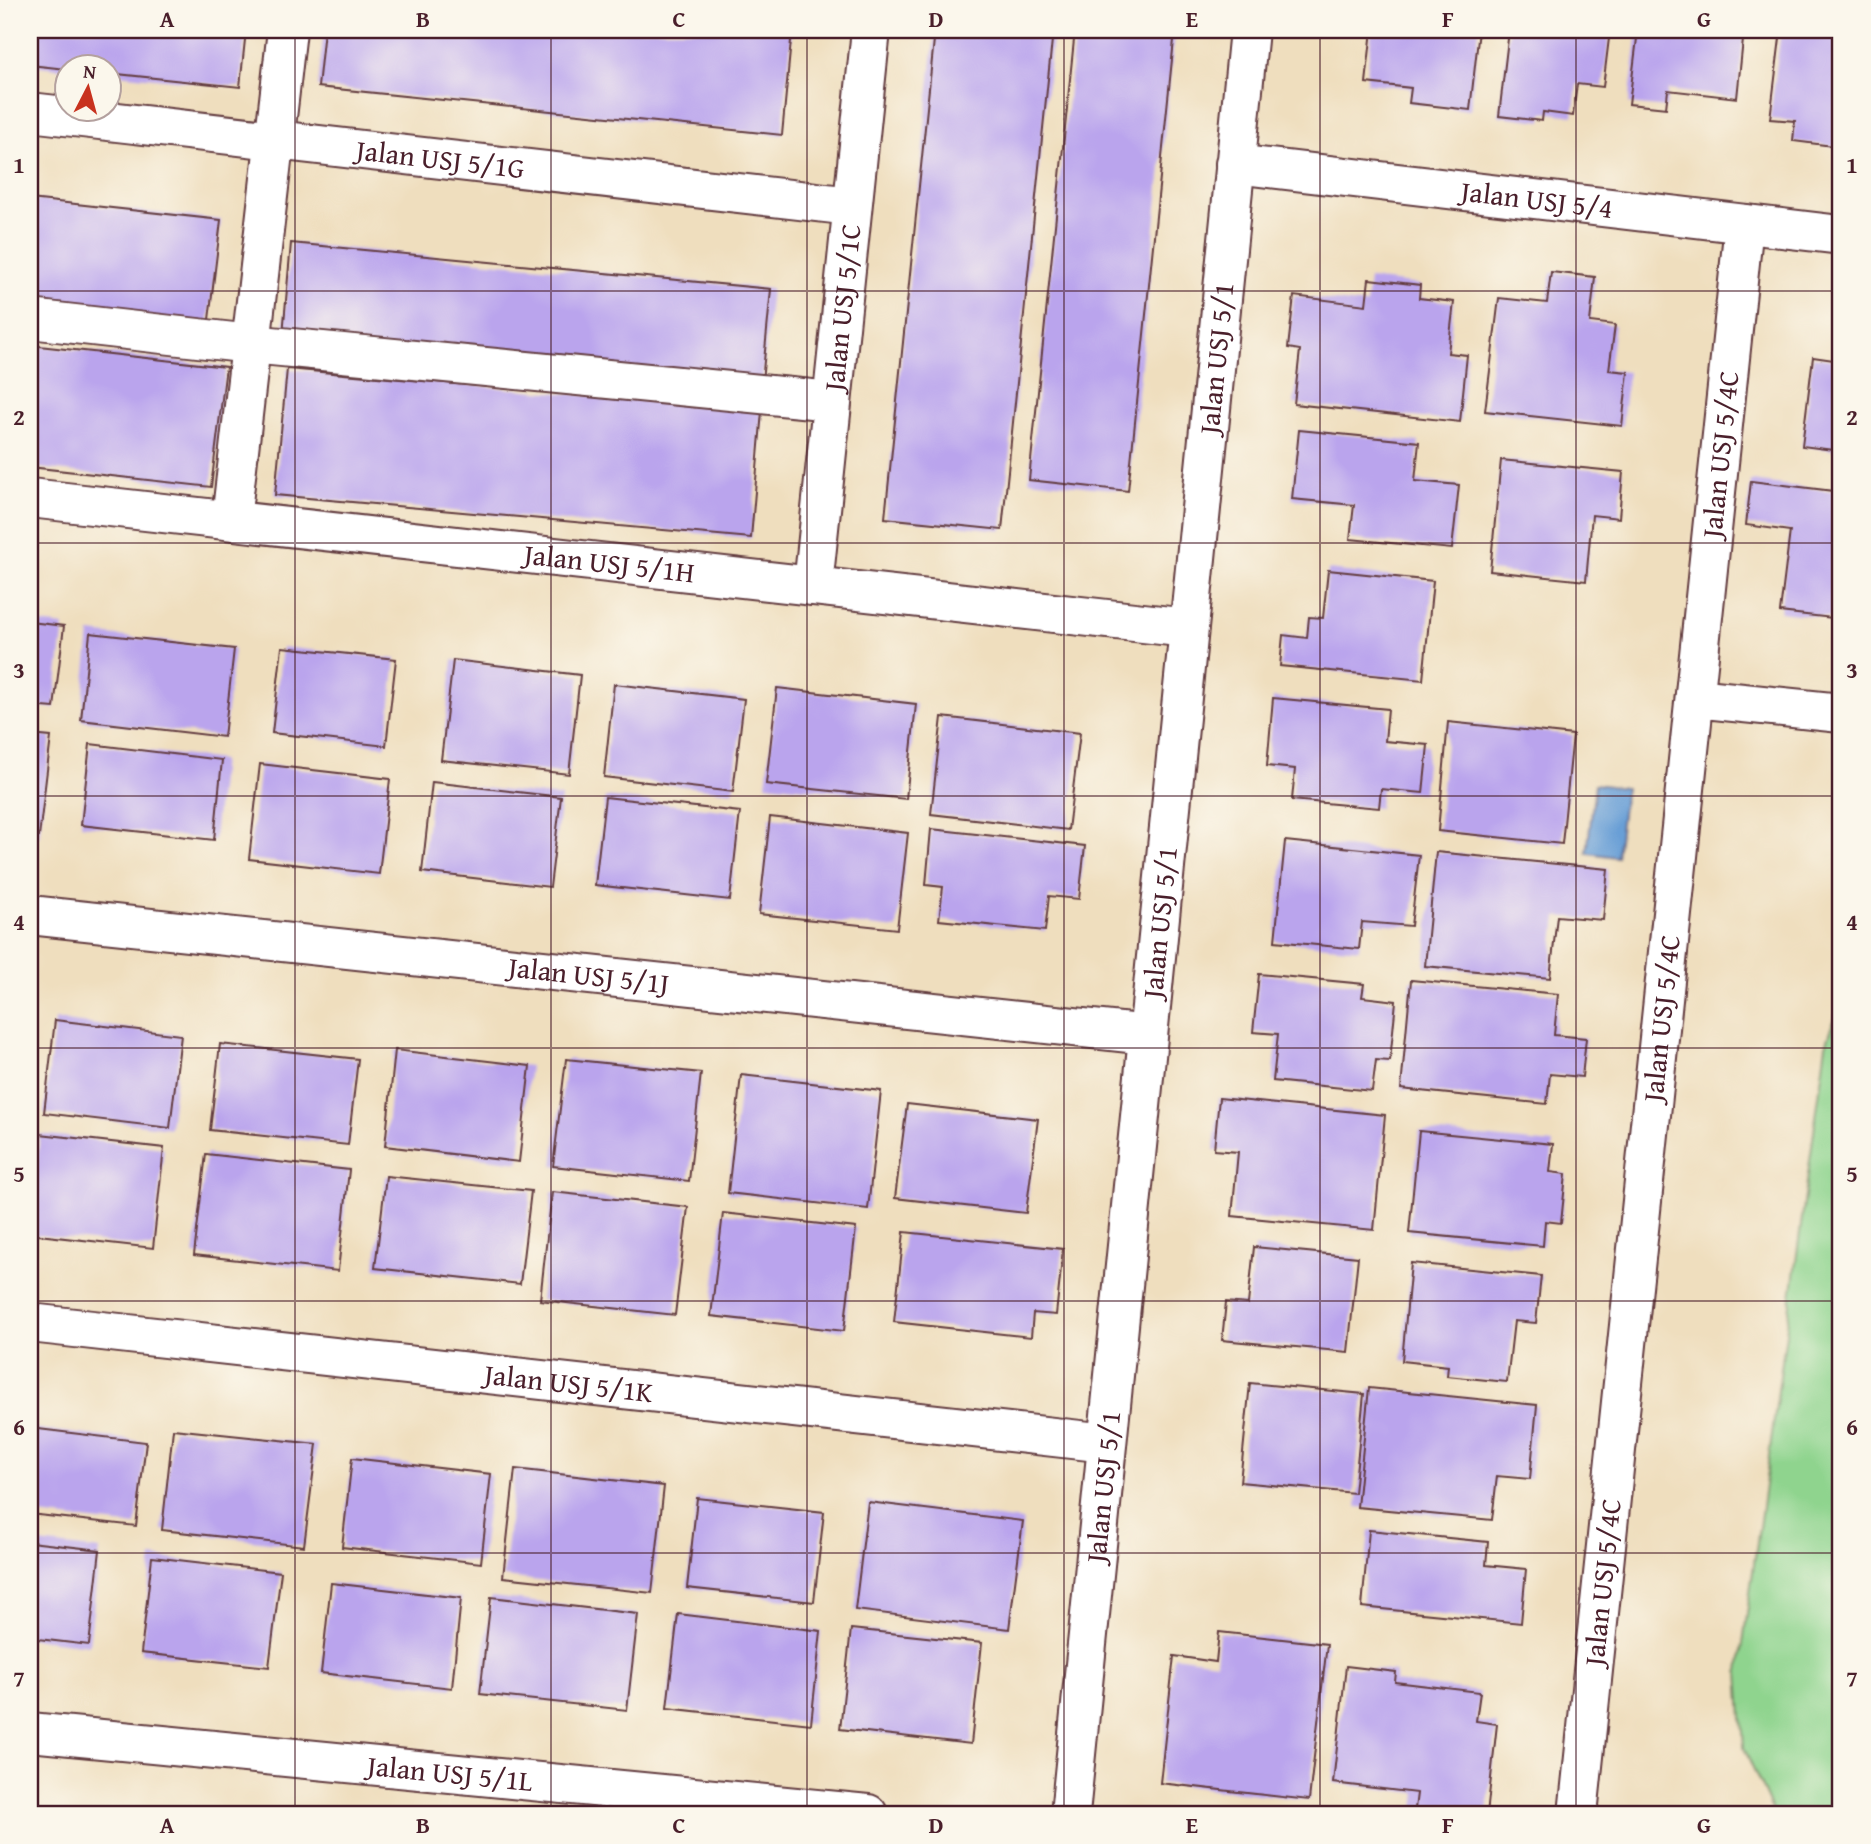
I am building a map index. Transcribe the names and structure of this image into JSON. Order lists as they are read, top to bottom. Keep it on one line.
{"streets":{"street":["Jalan USJ 5/1G","Jalan USJ 5/4","Jalan USJ 5/1C","Jalan USJ 5/1","Jalan USJ 5/4C","Jalan USJ 5/1H","Jalan USJ 5/1J","Jalan USJ 5/1K","Jalan USJ 5/1L"]},"crossings":[["Jalan USJ 5/1G","Jalan USJ 5/1C"],["Jalan USJ 5/4","Jalan USJ 5/1"],["Jalan USJ 5/4","Jalan USJ 5/4C"],["Jalan USJ 5/1C","Jalan USJ 5/1H"],["Jalan USJ 5/1","Jalan USJ 5/1H"],["Jalan USJ 5/1","Jalan USJ 5/1J"],["Jalan USJ 5/1","Jalan USJ 5/1K"]],"north":"top","grid":{"columns":["A","B","C","D","E","F","G"],"rows":["1","2","3","4","5","6","7"]}}
